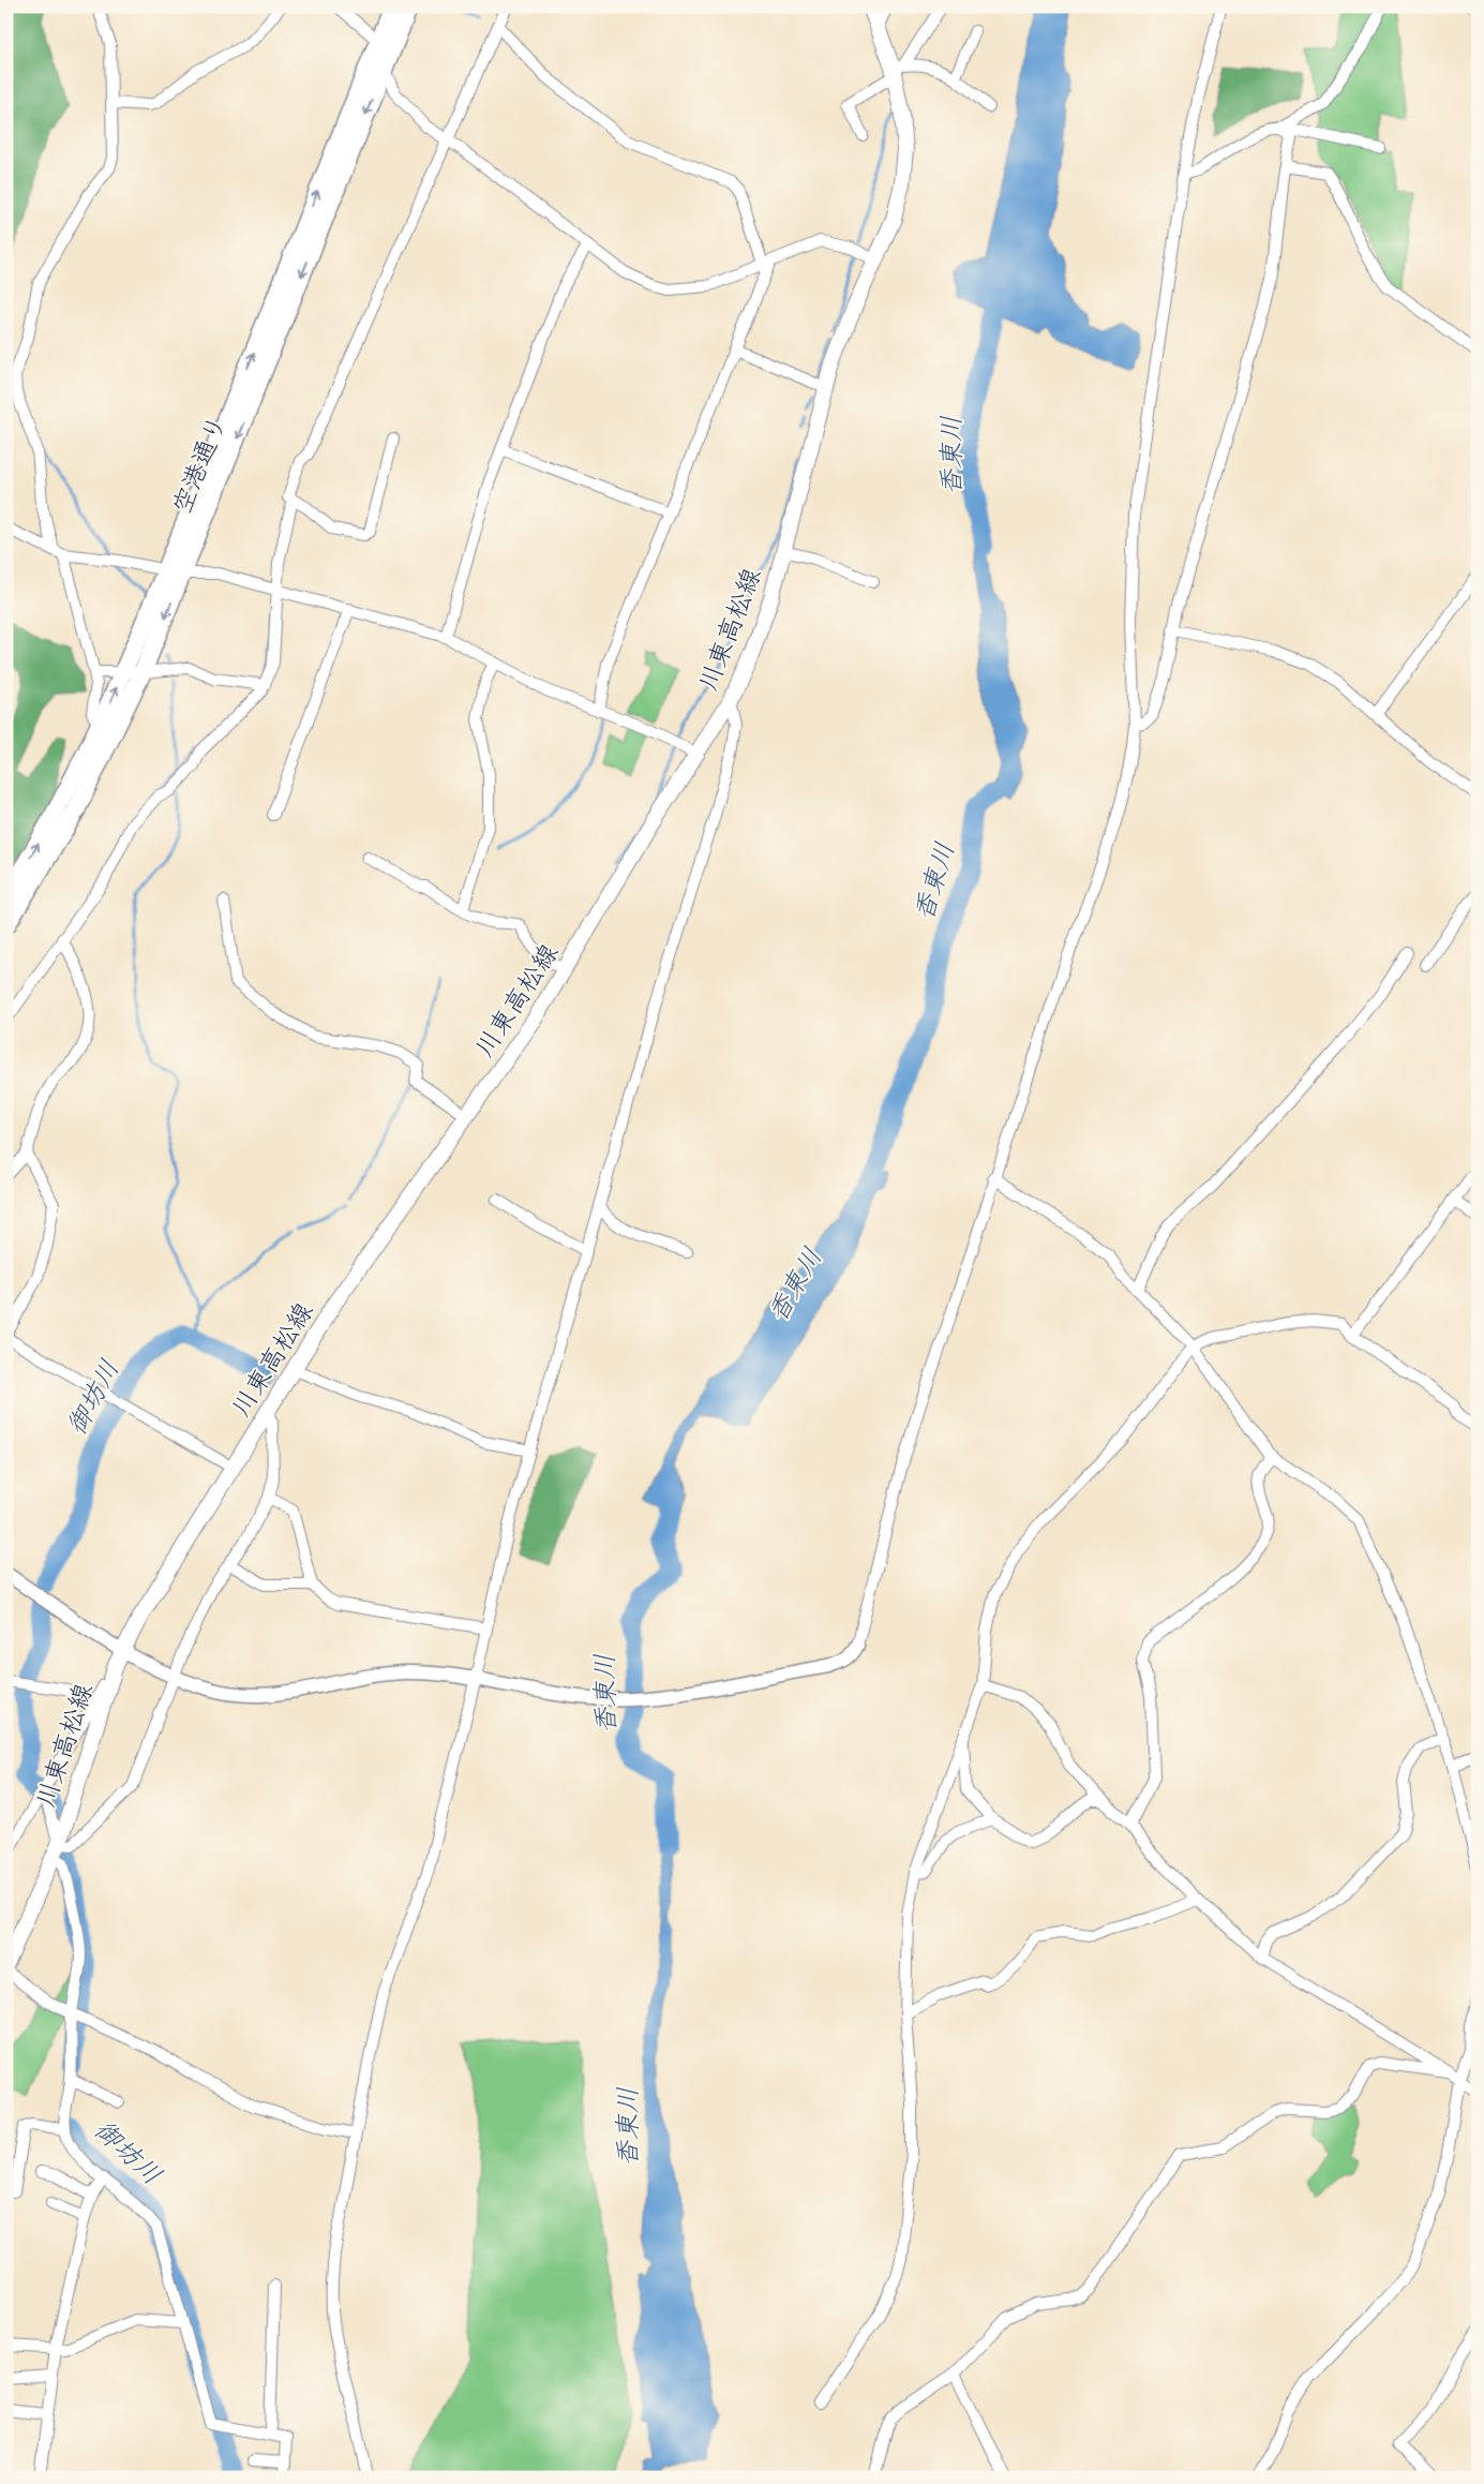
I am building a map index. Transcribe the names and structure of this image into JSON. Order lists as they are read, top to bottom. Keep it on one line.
{"streets":{"highway":["空港通り"],"main road":["川東高松線"]},"water":["香東川","御坊川"]}
